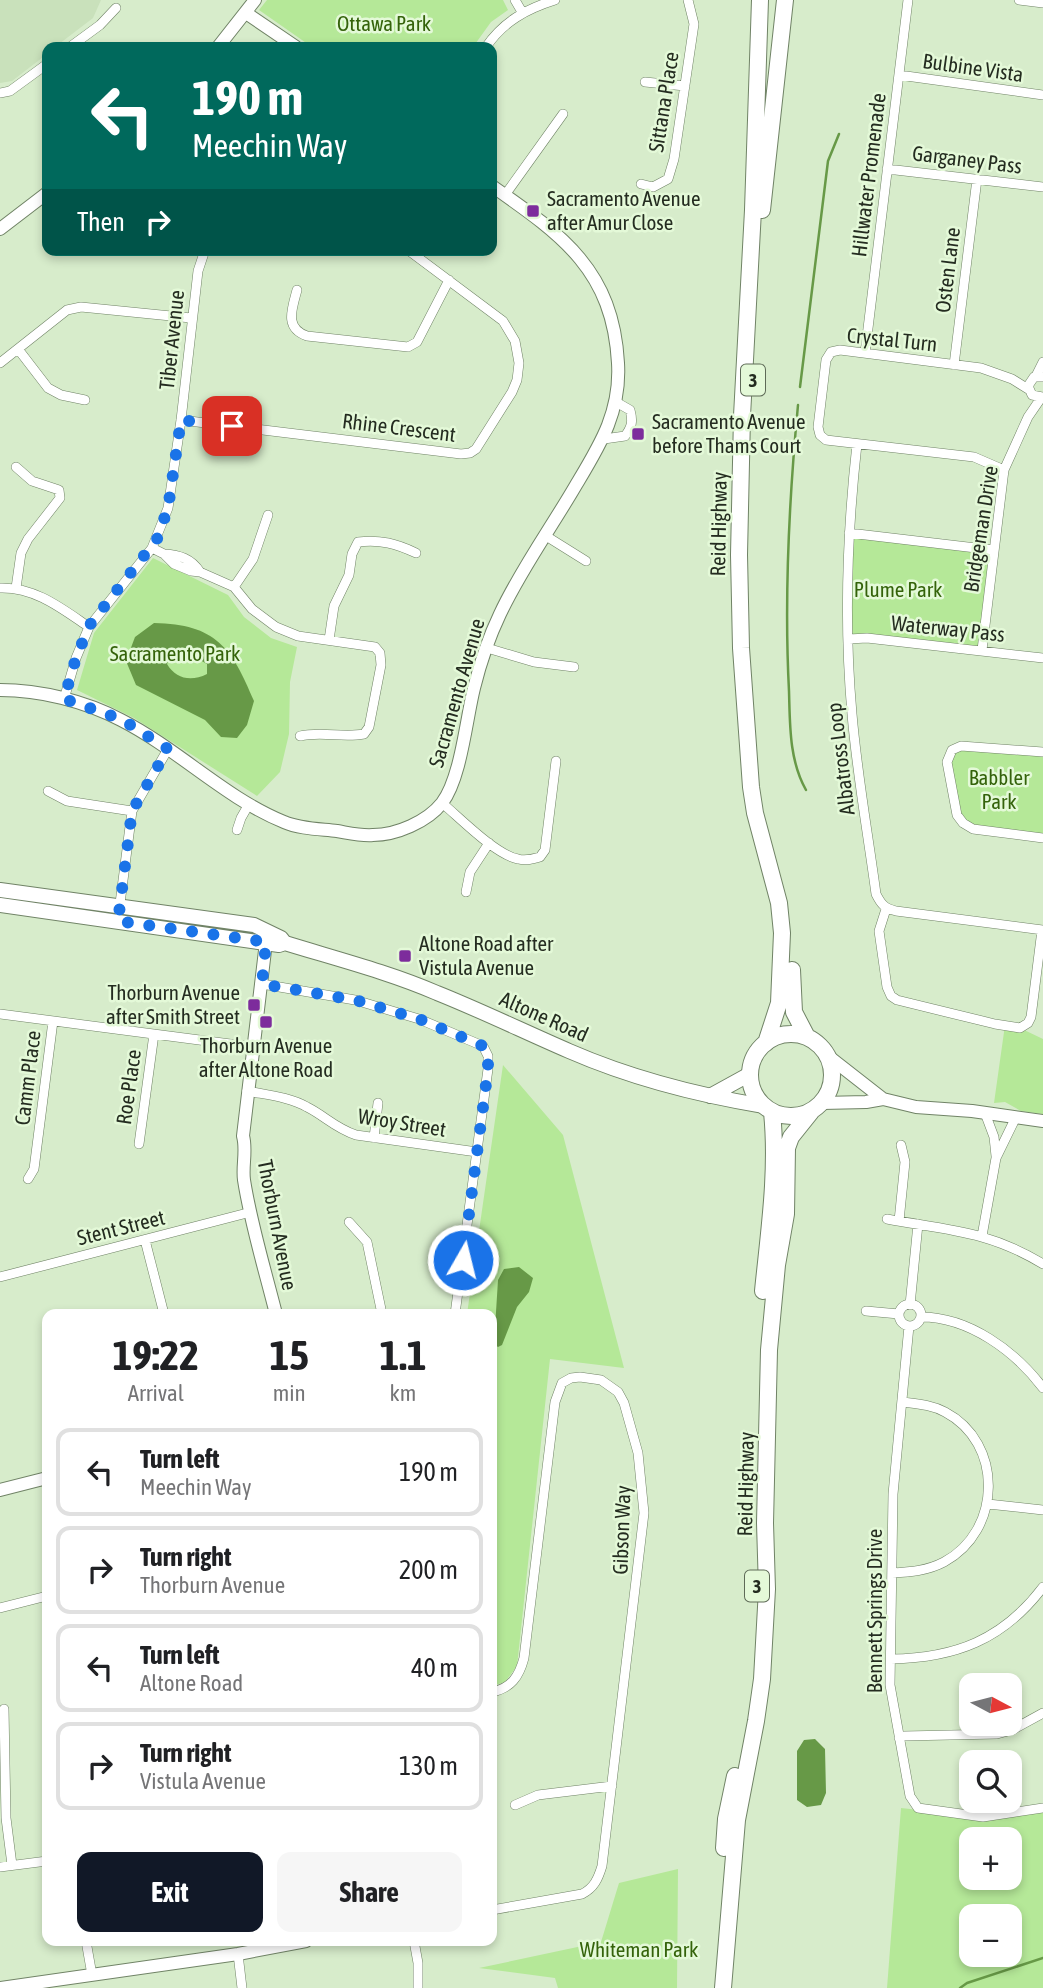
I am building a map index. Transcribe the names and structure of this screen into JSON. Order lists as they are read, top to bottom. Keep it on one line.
{"streets":{"highway":["3","Reid Highway"],"main road":["Altone Road"],"street":["Bulbine Vista","Sittana Place","Garganey Pass","Hillwater Promenade","Osten Lane","Tiber Avenue","Crystal Turn","Rhine Crescent","Bridgeman Drive","Waterway Pass","Sacramento Avenue","Albatross Loop","Camm Place","Roe Place","Wroy Street","Thorburn Avenue","Stent Street","Gibson Way","Bennett Springs Drive"]},"crossings":[["Bulbine Vista","Hillwater Promenade"],["Garganey Pass","Hillwater Promenade"],["Garganey Pass","Osten Lane"],["Hillwater Promenade","Crystal Turn"],["Osten Lane","Crystal Turn"],["Tiber Avenue","Rhine Crescent"],["Tiber Avenue","Sacramento Avenue"],["Crystal Turn","Bridgeman Drive"],["Crystal Turn","Albatross Loop"],["Reid Highway","Altone Road"],["Bridgeman Drive","Waterway Pass"],["Waterway Pass","Albatross Loop"],["Altone Road","Thorburn Avenue"],["Wroy Street","Thorburn Avenue"],["Thorburn Avenue","Stent Street"]],"parks":["Ottawa Park","Plume Park","Sacramento Park","Babbler Park","Whiteman Park"],"places":{"transit":["Sacramento Avenue after Amur Close","Sacramento Avenue before Thams Court","Altone Road after Vistula Avenue","Thorburn Avenue after Smith Street","Thorburn Avenue after Altone Road"]},"north":"right","page":{"turn":["190 m","Meechin Way"],"then":"Then","eta":["19:22","Arrival","15","min","1.1","km"],"list":[{"name":"Turn left","note":"Meechin Way","value":"190 m"},{"name":"Turn right","note":"Thorburn Avenue","value":"200 m"},{"name":"Turn left","note":"Altone Road","value":"40 m"},{"name":"Turn right","note":"Vistula Avenue","value":"130 m"}],"map_buttons":["+","−"],"buttons":["Exit","Share"]}}
